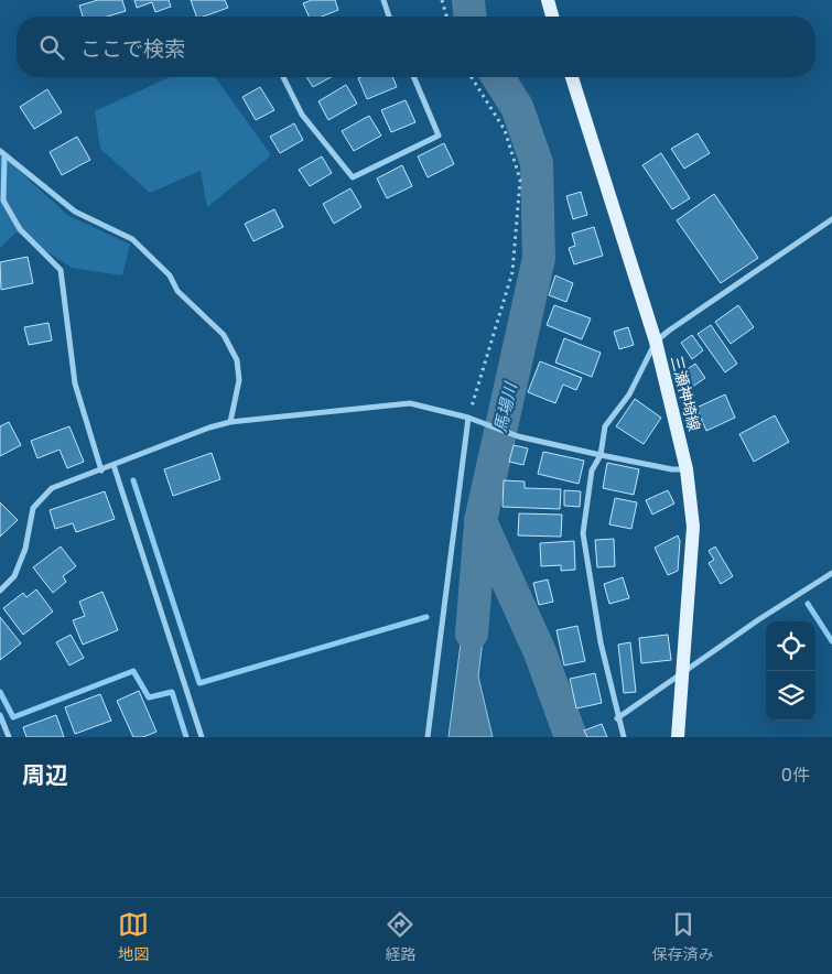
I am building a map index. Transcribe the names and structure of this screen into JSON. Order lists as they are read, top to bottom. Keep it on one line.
{"streets":{"main road":["三瀬神埼線"]},"water":["馬場川"],"page":{"search":"ここで検索","heading":["周辺","0件"],"nav":["地図","経路","保存済み"]}}
